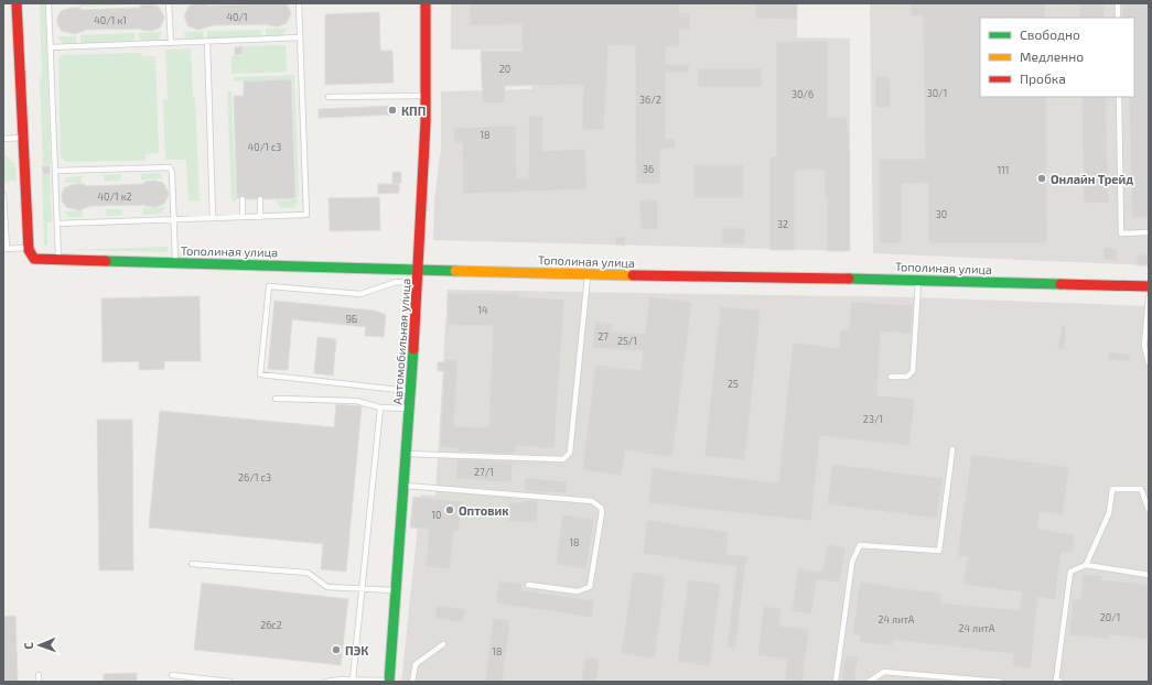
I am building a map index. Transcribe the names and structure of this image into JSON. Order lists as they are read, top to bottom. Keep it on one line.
{"streets":{"street":["Тополиная улица","Автомобильная улица"]},"crossings":[["Тополиная улица","Автомобильная улица"]],"places":["КПП","Онлайн Трейд","Оптовик","ПЭК"],"house_numbers":["40/1","40/1 к1","20","30/1","30/6","36/2","18","40/1 с3","36","111","40/1 к2","30","32","14","9Б","27","25/1","25","23/1","27/1","26/1 с3","10","18","20/1","24 литА","26с2","24 литА","18"],"legend":["Свободно","Медленно","Пробка"],"north":"left"}
